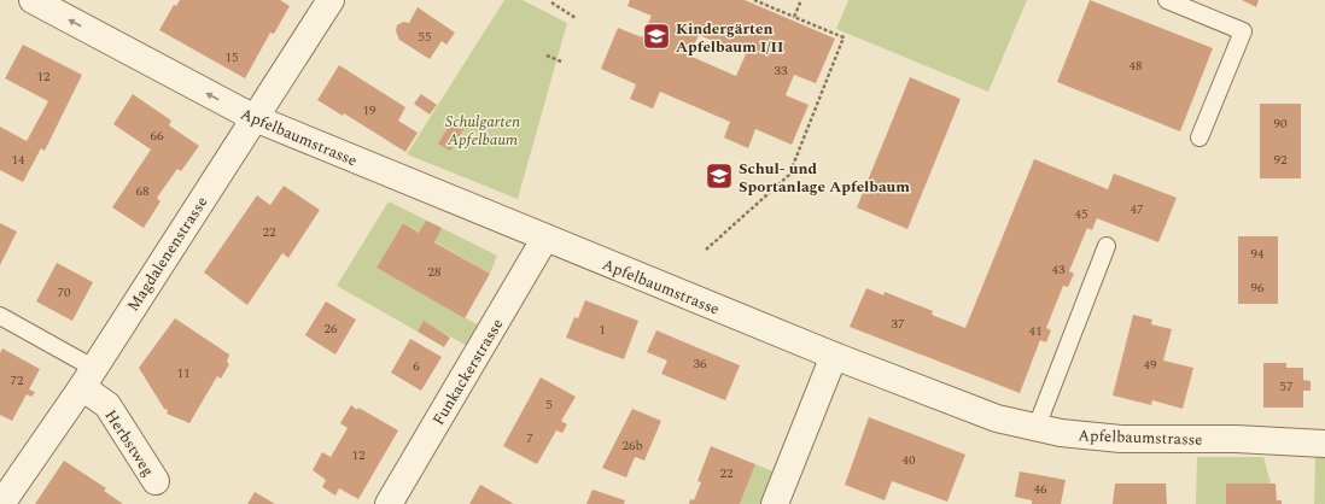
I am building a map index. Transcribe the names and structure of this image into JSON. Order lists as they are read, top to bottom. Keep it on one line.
{"streets":{"street":["Apfelbaumstrasse","Magdalenenstrasse","Funkackerstrasse","Herbstweg"]},"crossings":[["Apfelbaumstrasse","Magdalenenstrasse"],["Apfelbaumstrasse","Funkackerstrasse"],["Magdalenenstrasse","Herbstweg"]],"parks":["Schulgarten Apfelbaum"],"places":{"school or university":["Kindergärten Apfelbaum I/II","Schul- und Sportanlage Apfelbaum"]},"house_numbers":["55","15","48","33","12","19","90","66","14","92","68","47","45","22","94","43","28","96","70","37","26","1","41","36","49","6","11","72","57","5","7","26b","12","40","22","46"]}
